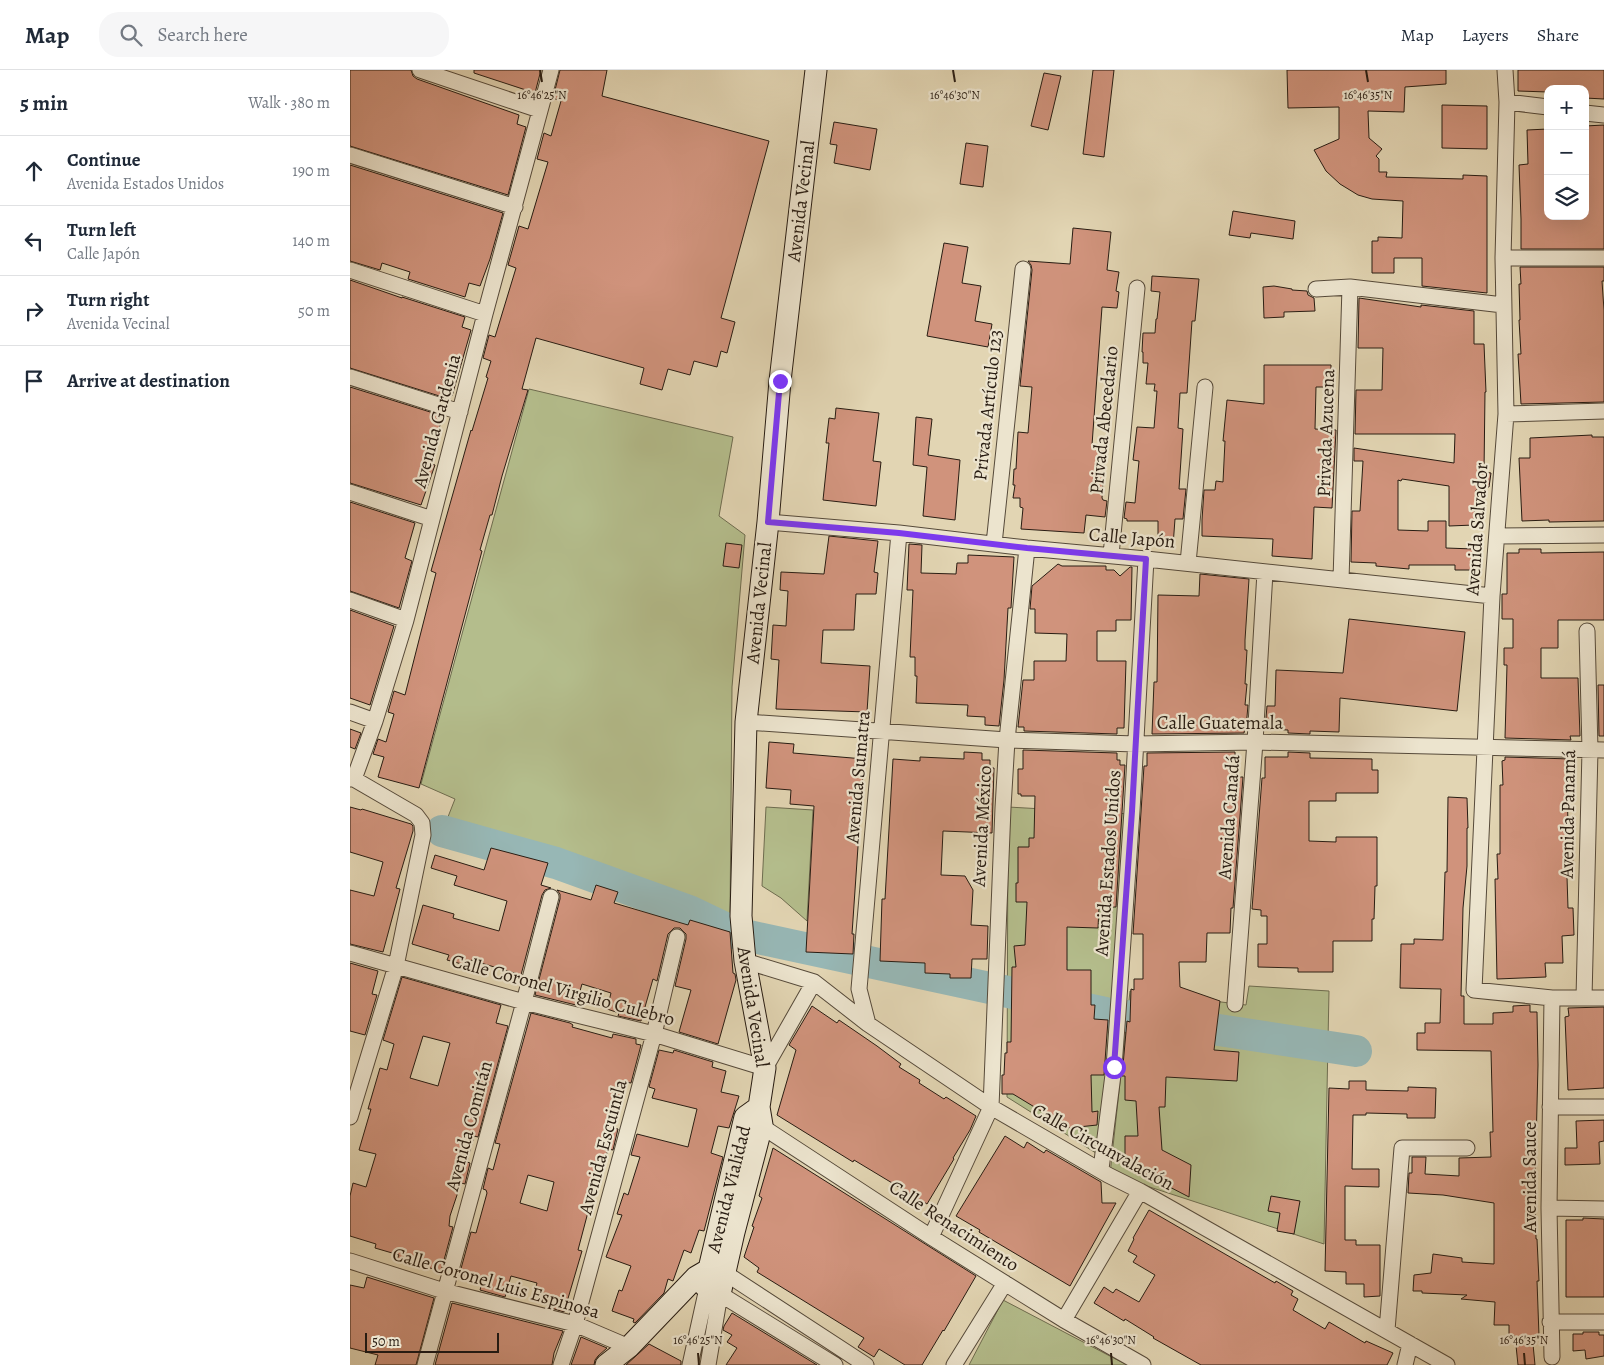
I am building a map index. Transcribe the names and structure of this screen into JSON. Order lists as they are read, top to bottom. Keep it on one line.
{"streets":{"street":["Avenida Vecinal","Privada Artículo 123","Privada Abecedario","Avenida Gardenia","Privada Azucena","Avenida Salvador","Calle Japón","Calle Guatemala","Avenida Sumatra","Avenida Panamá","Avenida Canadá","Avenida México","Avenida Estados Unidos","Calle Coronel Virgilio Culebro","Avenida Comitán","Avenida Escuintla","Calle Circunvalación","Avenida Sauce","Avenida Vialidad","Calle Renacimiento","Calle Coronel Luis Espinosa"]},"crossings":[["Avenida Vecinal","Calle Japón"],["Avenida Vecinal","Calle Guatemala"],["Avenida Vecinal","Calle Coronel Virgilio Culebro"],["Avenida Vecinal","Calle Circunvalación"],["Avenida Vecinal","Avenida Vialidad"],["Avenida Vecinal","Calle Renacimiento"],["Privada Artículo 123","Calle Japón"],["Privada Abecedario","Calle Japón"],["Privada Azucena","Calle Japón"],["Avenida Salvador","Calle Japón"],["Avenida Salvador","Calle Guatemala"],["Avenida Salvador","Avenida Sauce"],["Calle Japón","Avenida Sumatra"],["Calle Japón","Avenida Canadá"],["Calle Japón","Avenida México"],["Calle Japón","Avenida Estados Unidos"],["Calle Guatemala","Avenida Sumatra"],["Calle Guatemala","Avenida Panamá"],["Calle Guatemala","Avenida Canadá"],["Calle Guatemala","Avenida México"],["Calle Guatemala","Avenida Estados Unidos"],["Avenida Sumatra","Calle Circunvalación"],["Avenida México","Calle Circunvalación"],["Avenida Estados Unidos","Calle Circunvalación"],["Calle Coronel Virgilio Culebro","Avenida Comitán"],["Calle Coronel Virgilio Culebro","Avenida Escuintla"],["Avenida Comitán","Calle Coronel Luis Espinosa"],["Avenida Escuintla","Calle Coronel Luis Espinosa"],["Avenida Vialidad","Calle Renacimiento"]],"scale_bar":"50 m","page":{"header":"Map","search":"Search here","nav":["Map","Layers","Share"],"heading":["5 min","Walk · 380 m"],"map_buttons":["+","−"],"list":[["Continue","Avenida Estados Unidos","190 m"],["Turn left","Calle Japón","140 m"],["Turn right","Avenida Vecinal","50 m"],"Arrive at destination"],"scale":"50 m"},"coordinates":["16°46'25\"N","16°46'30\"N","16°46'35\"N"]}
